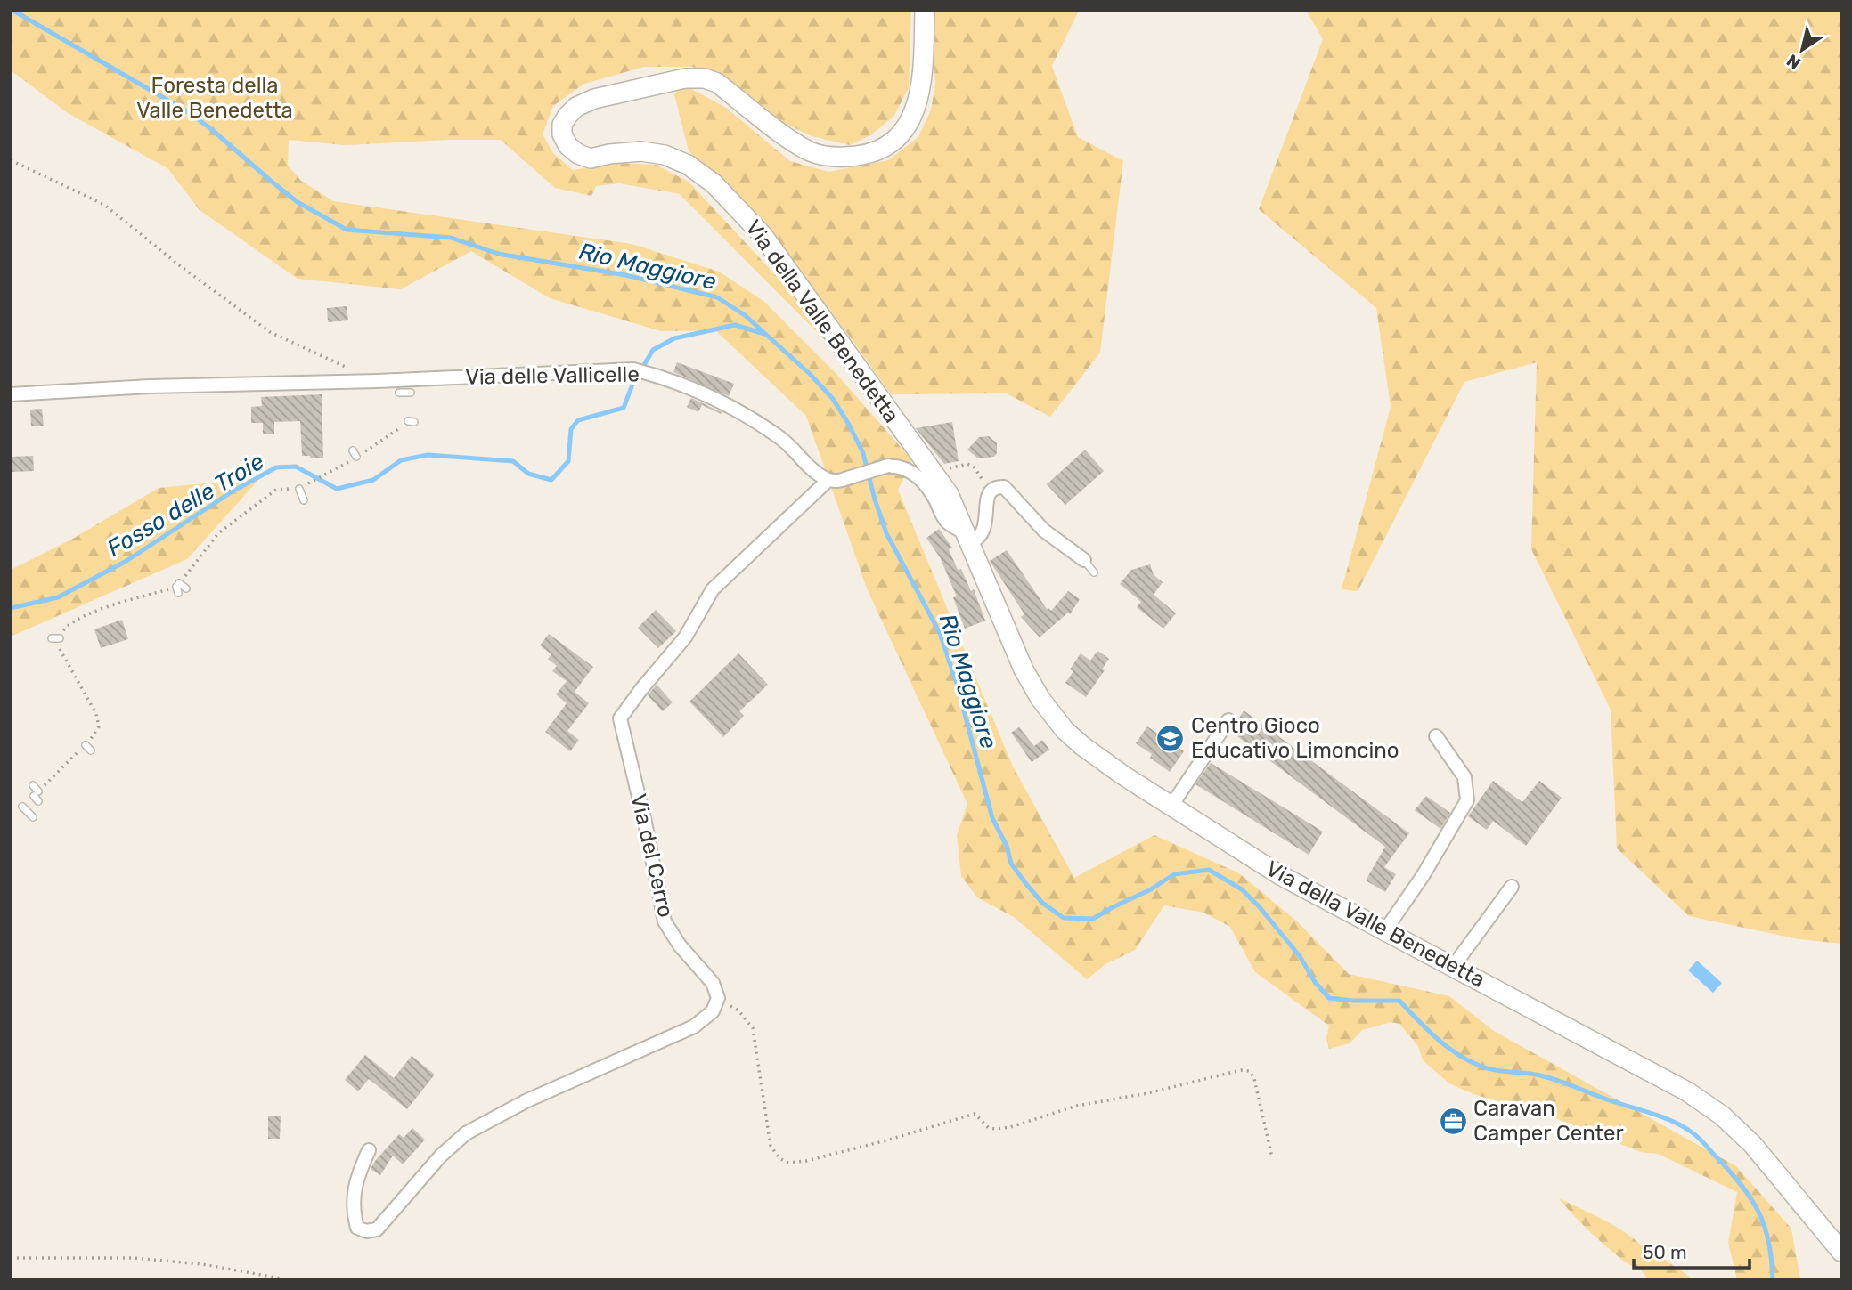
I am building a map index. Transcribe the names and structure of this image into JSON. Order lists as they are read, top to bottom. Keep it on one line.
{"streets":{"main road":["Via della Valle Benedetta"],"street":["Via delle Vallicelle","Via del Cerro"]},"crossings":[["Via delle Vallicelle","Via del Cerro"]],"water":["Rio Maggiore","Fosso delle Troie"],"parks":["Foresta della Valle Benedetta"],"places":{"school or university":["Centro Gioco Educativo Limoncino"],"office":["Caravan Camper Center"]},"scale_bar":"50 m","north":"bottom left"}
